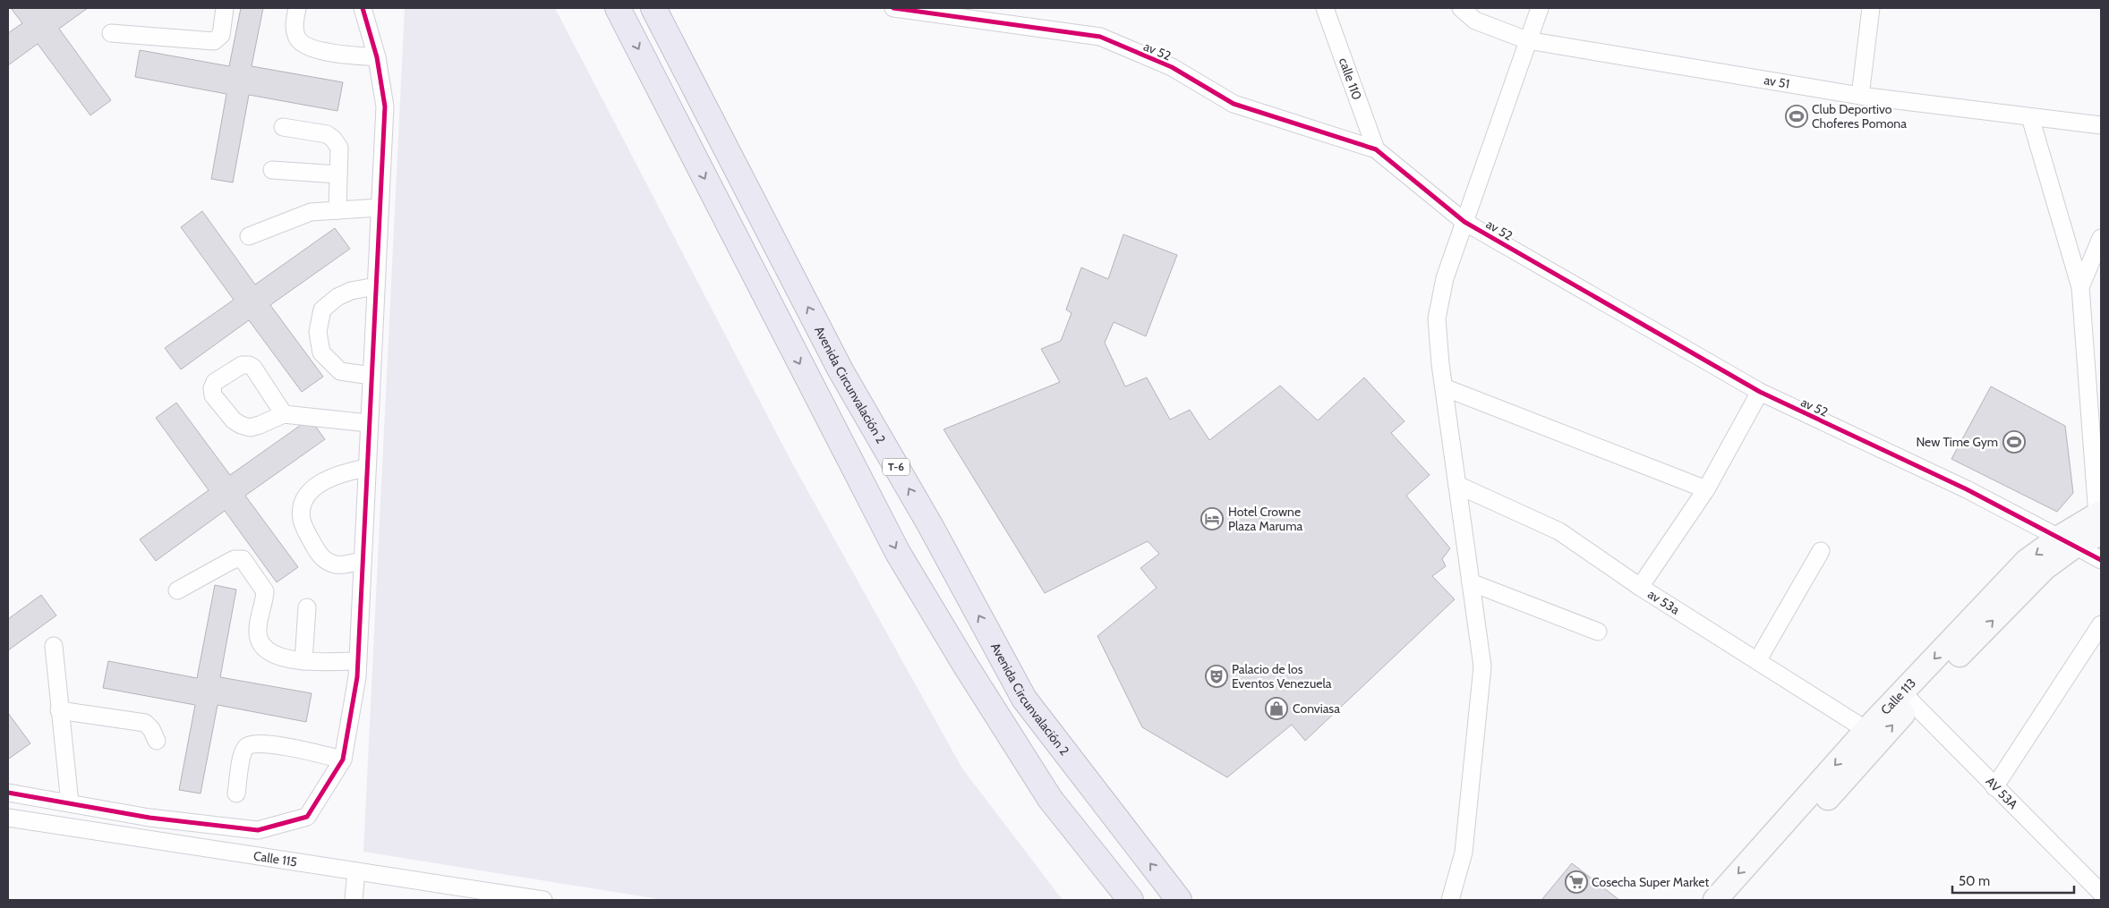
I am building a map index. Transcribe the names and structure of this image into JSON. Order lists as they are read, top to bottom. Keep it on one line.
{"streets":{"highway":["Avenida Circunvalación 2","T-6"],"street":["av 52","calle 110","av 51","av 53a","Calle 113","AV 53A","Calle 115"]},"crossings":[["av 52","calle 110"],["av 52","Calle 113"],["av 53a","Calle 113"],["Calle 113","AV 53A"]],"places":{"sports":["Club Deportivo Choferes Pomona","New Time Gym"],"hotel":["Hotel Crowne Plaza Maruma"],"theatre":["Palacio de los Eventos Venezuela"],"shop":["Conviasa"],"supermarket":["Cosecha Super Market"]},"scale_bar":"50 m"}
